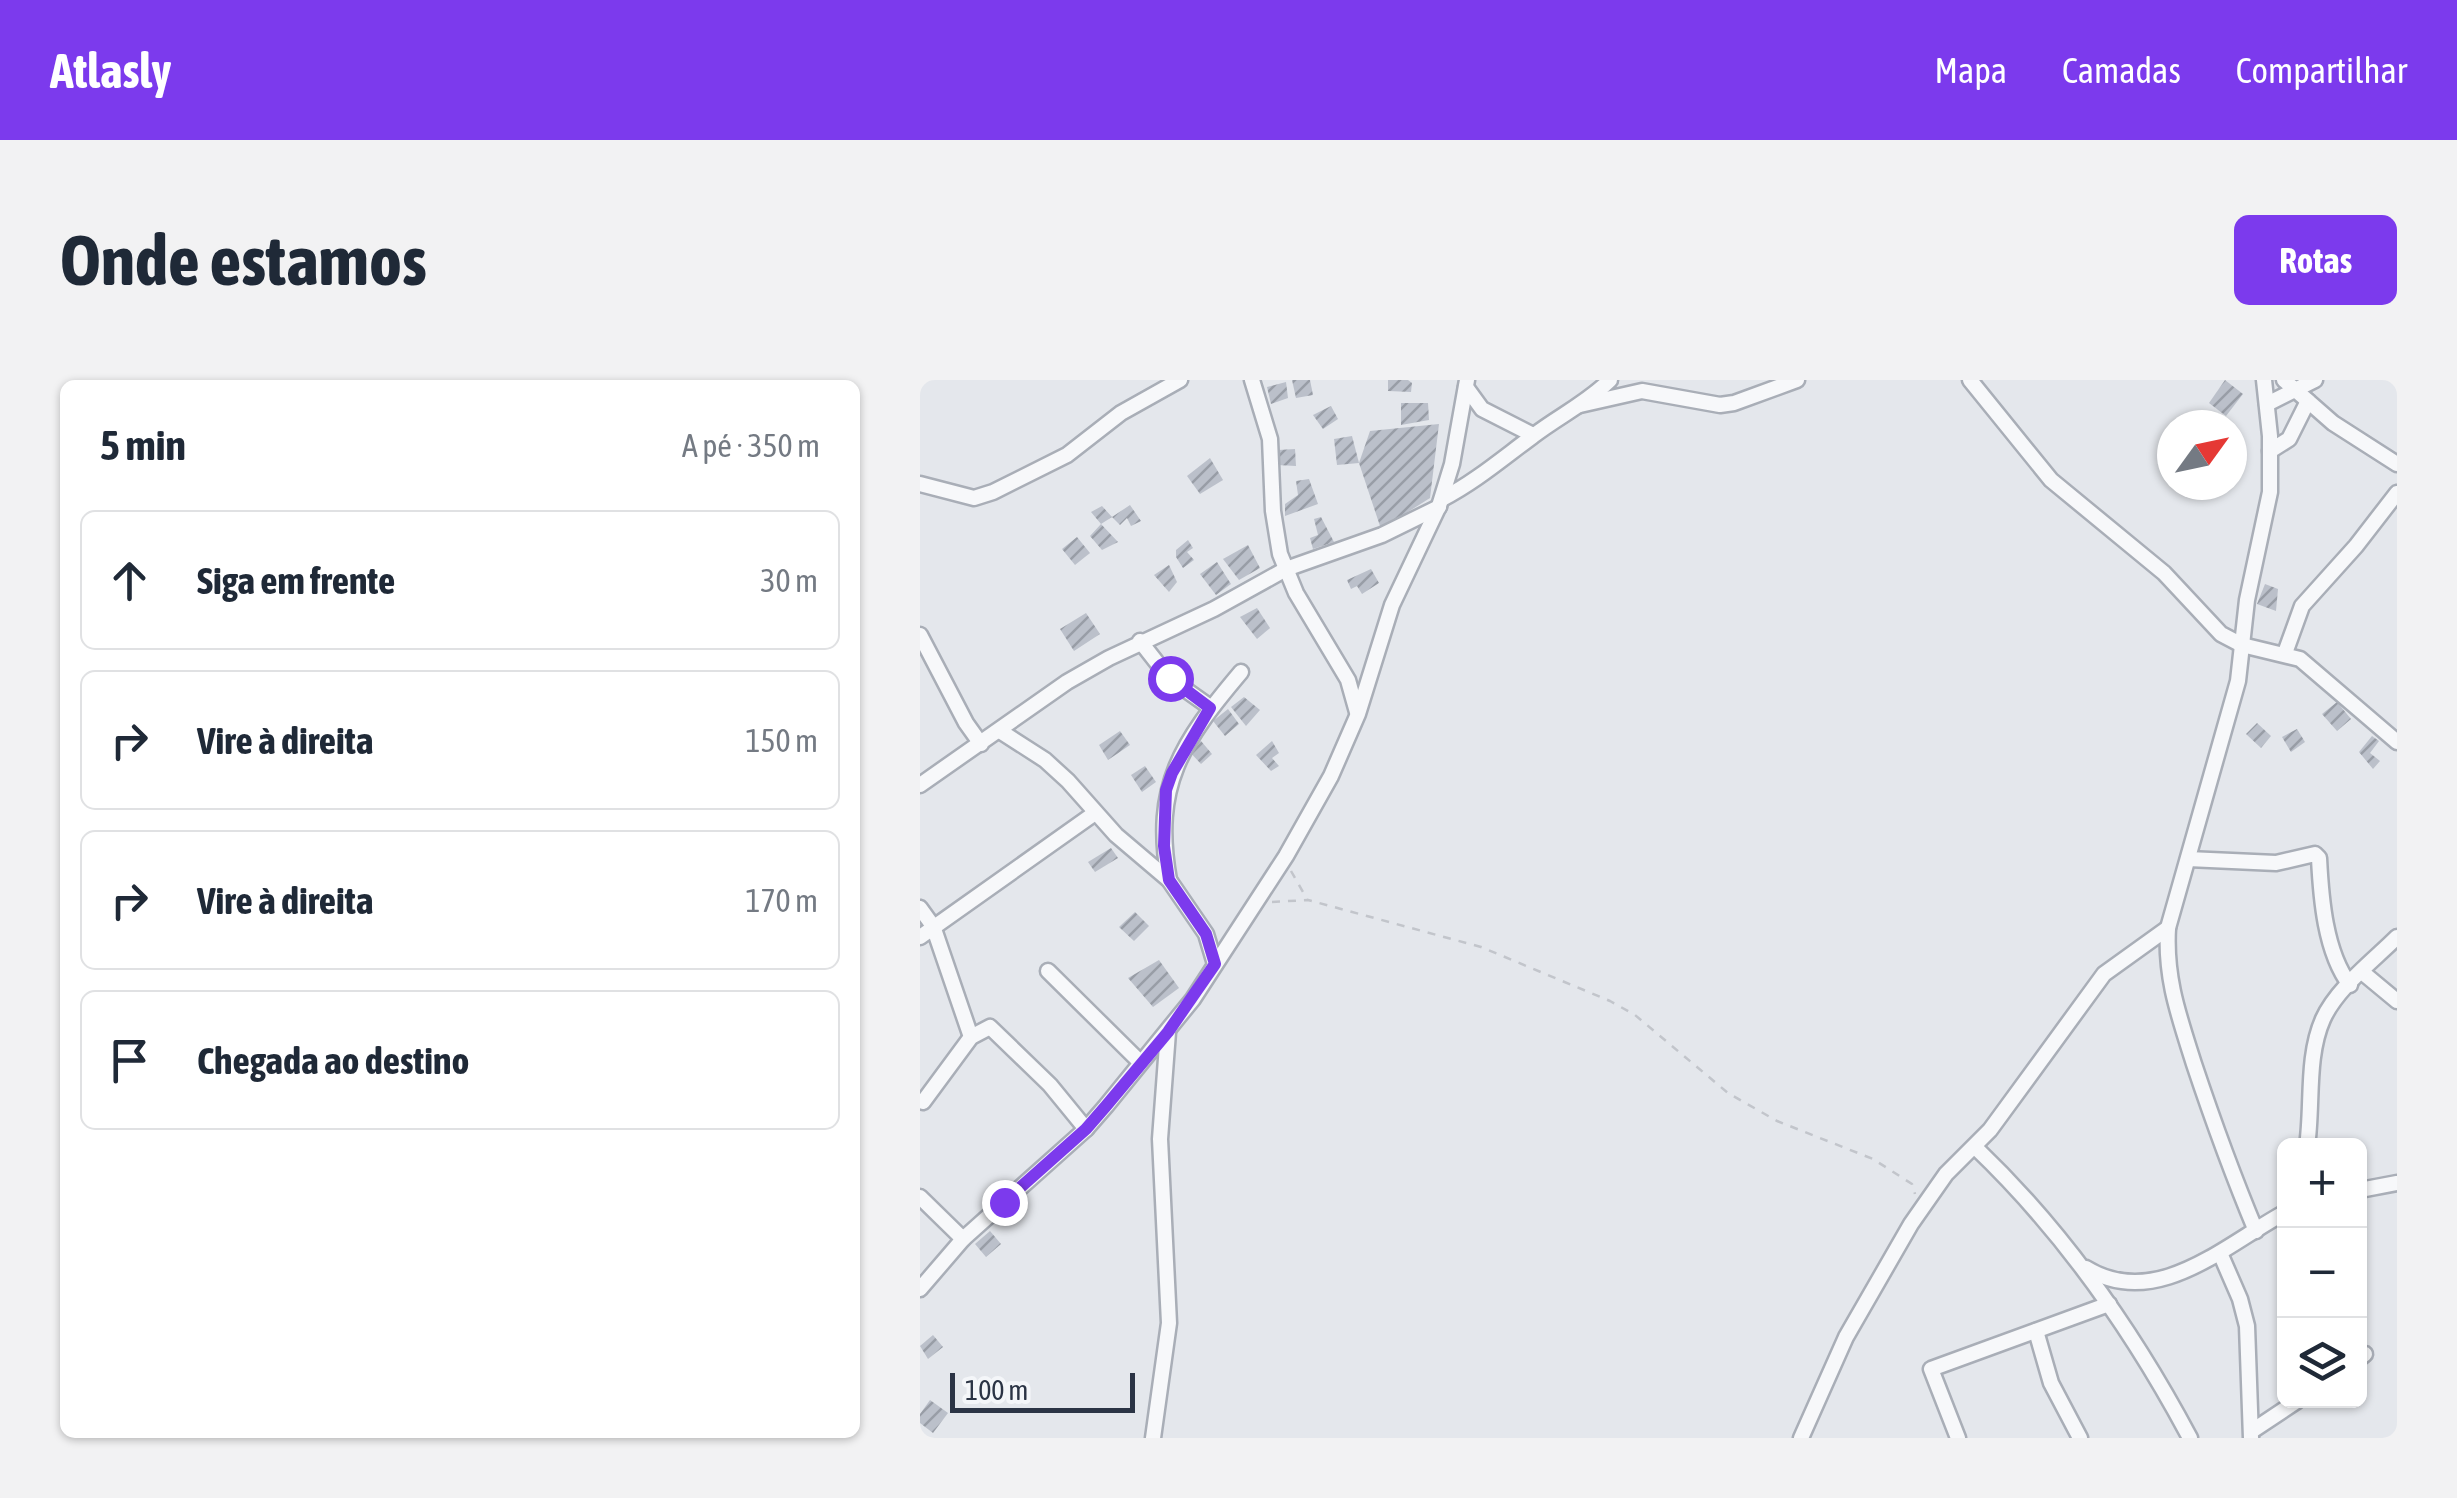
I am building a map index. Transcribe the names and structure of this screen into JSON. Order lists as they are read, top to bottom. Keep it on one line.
{"scale_bar":"100 m","north":"top right","page":{"header":"Atlasly","nav":["Mapa","Camadas","Compartilhar"],"buttons":"Rotas","title":"Onde estamos","heading":["5 min","A pé · 350 m"],"list":[["Siga em frente","30 m"],["Vire à direita","150 m"],["Vire à direita","170 m"],"Chegada ao destino"],"map_buttons":["+","−"],"scale":"100 m"}}
